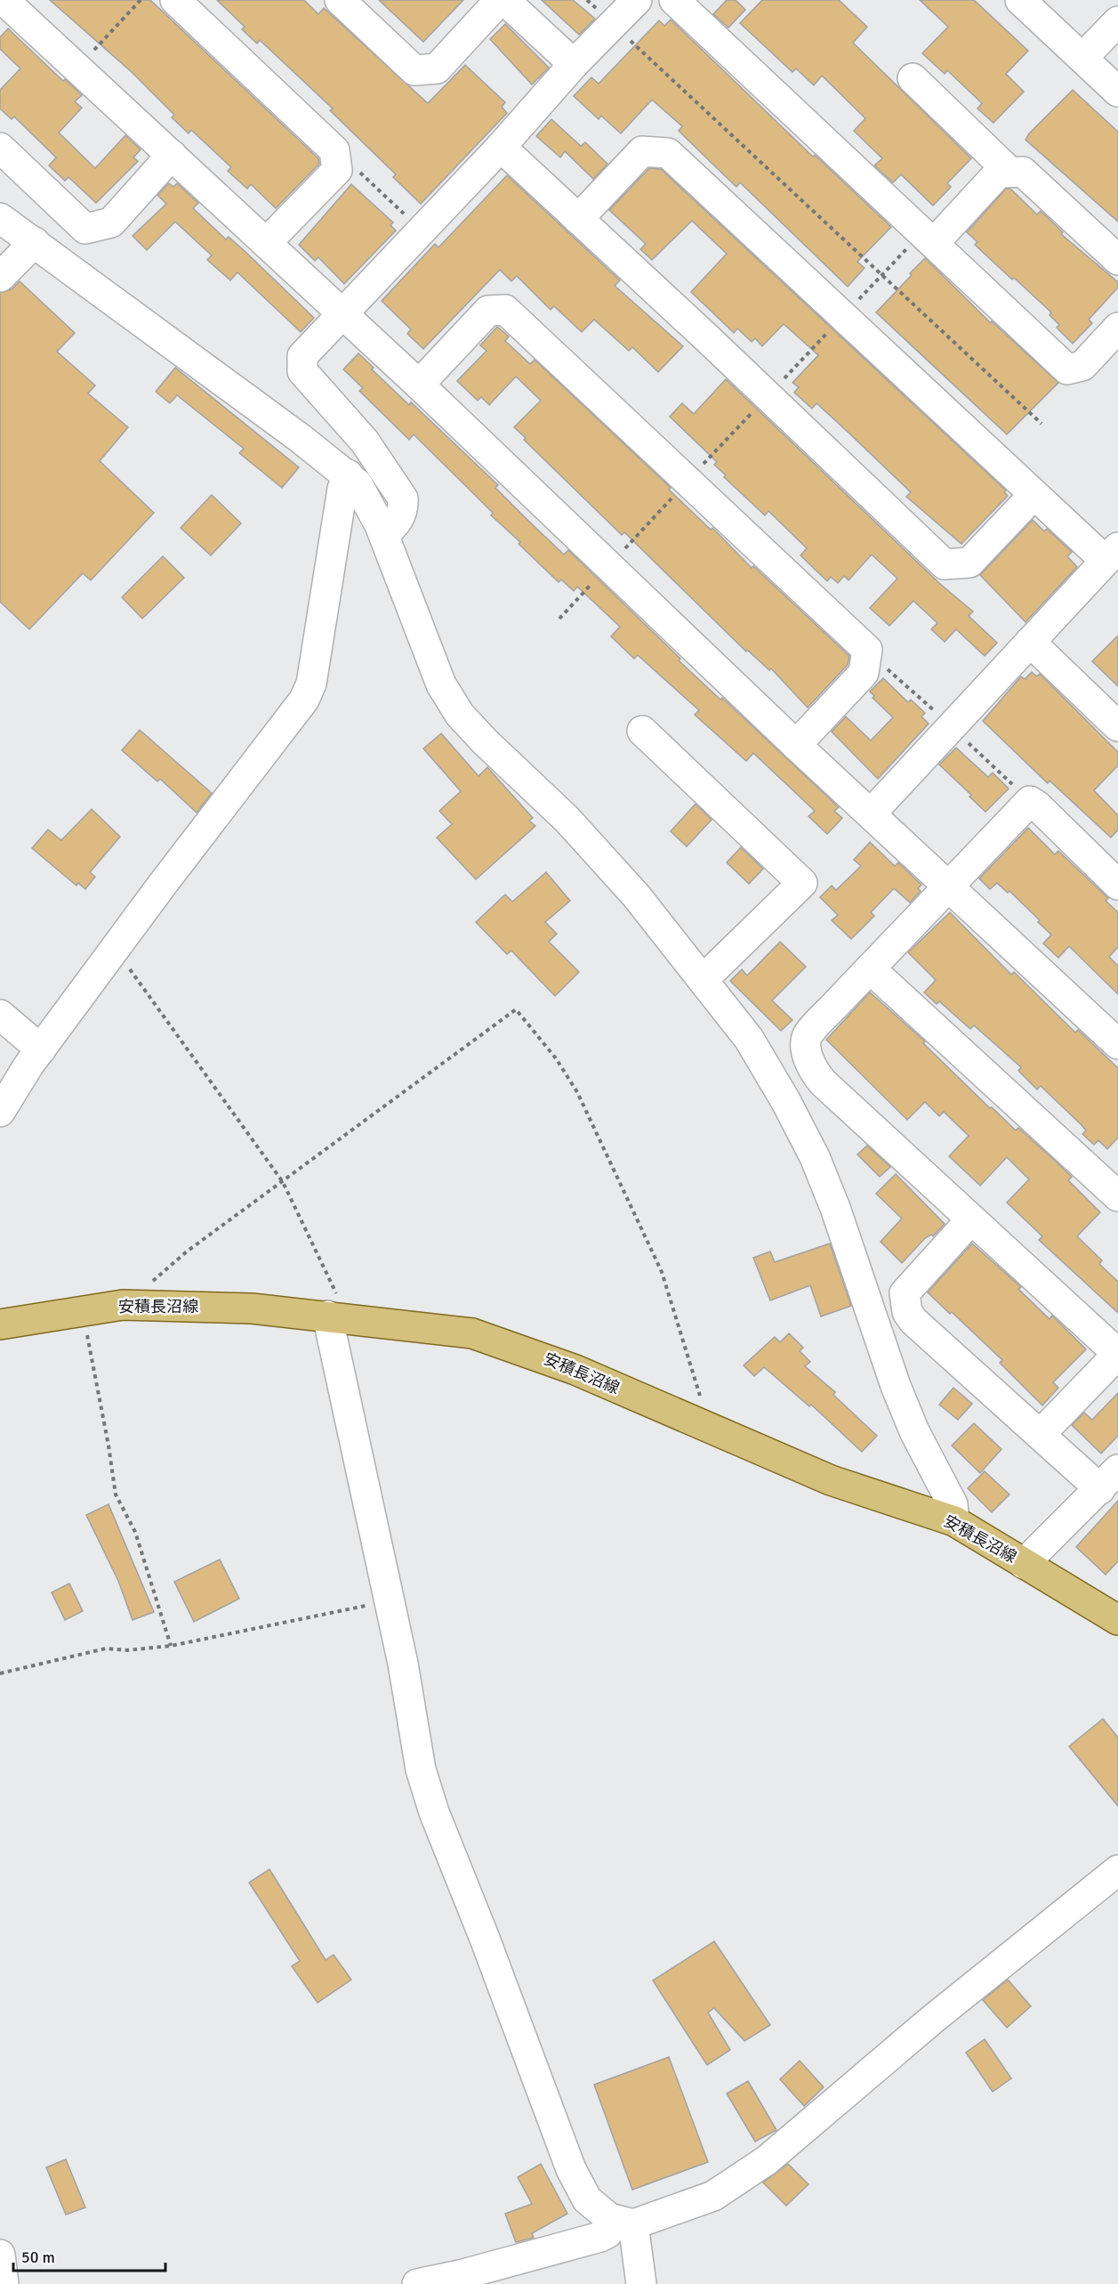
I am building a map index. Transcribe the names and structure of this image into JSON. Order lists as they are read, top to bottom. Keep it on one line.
{"streets":{"main road":["安積長沼線"]},"scale_bar":"50 m"}
